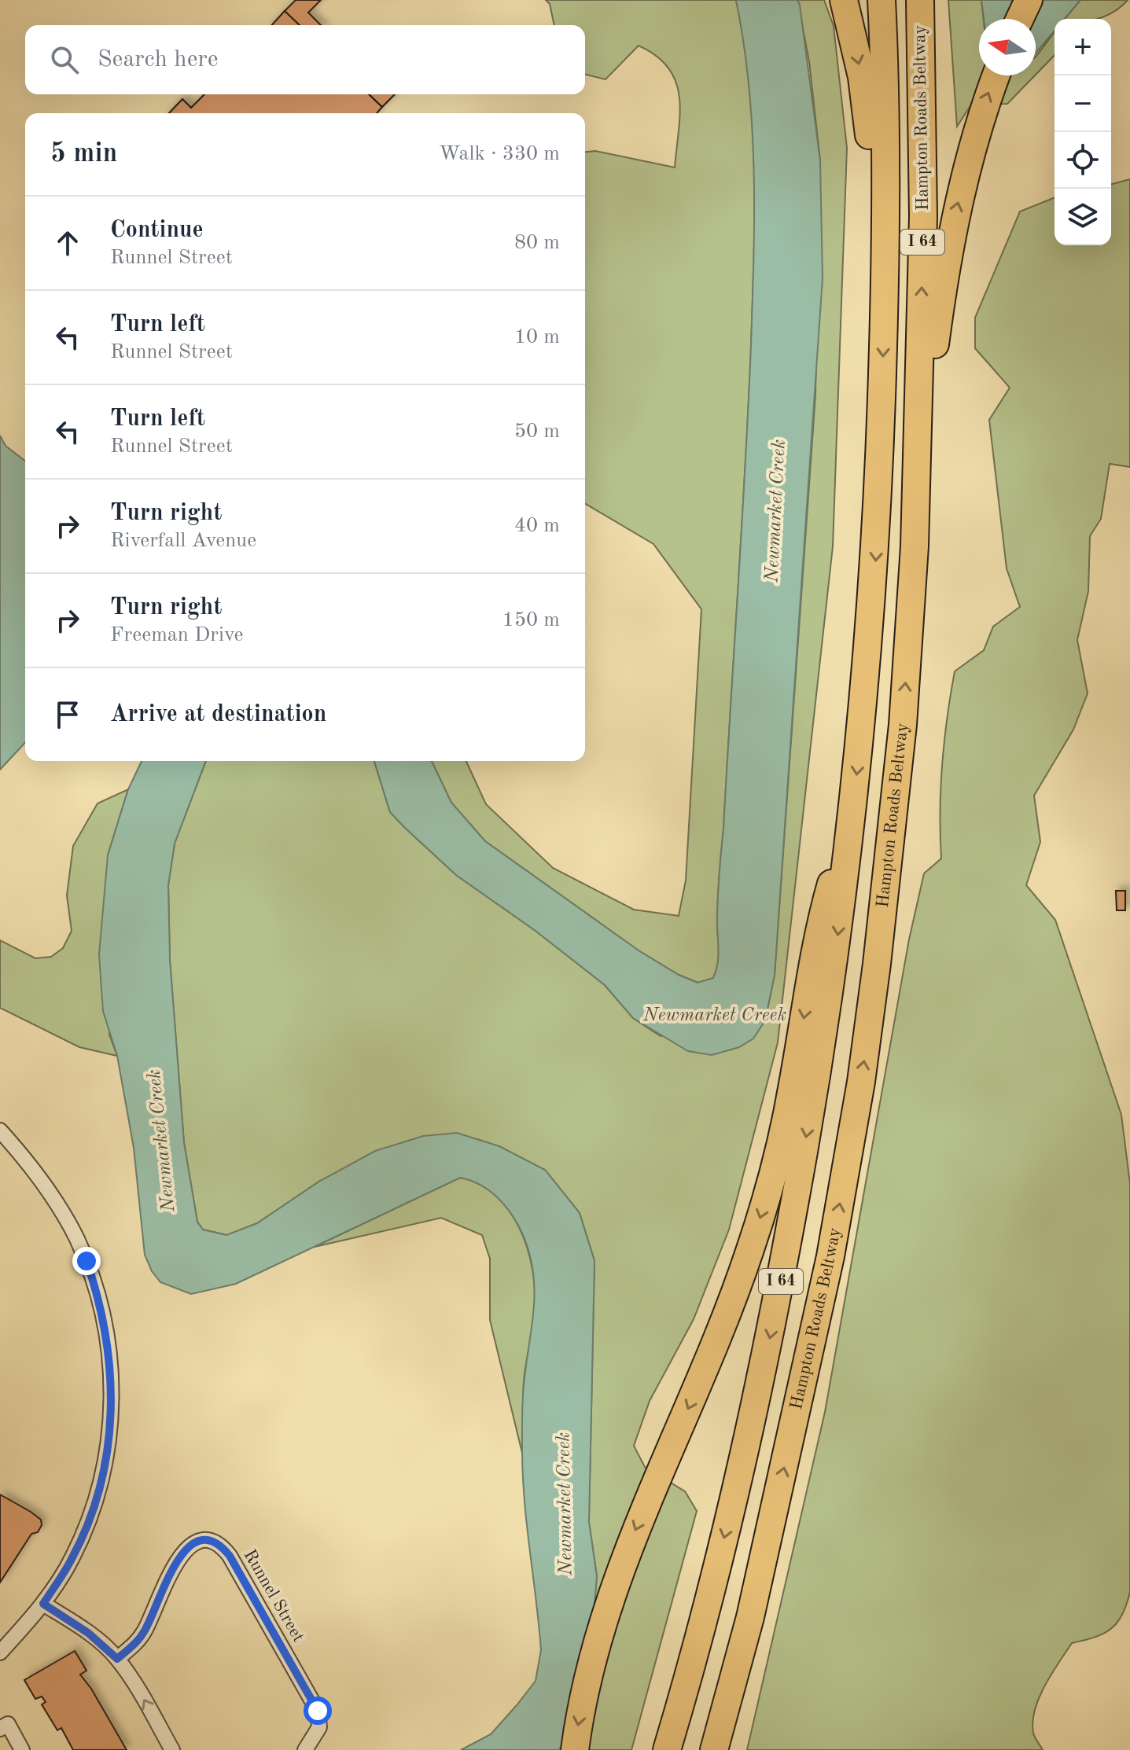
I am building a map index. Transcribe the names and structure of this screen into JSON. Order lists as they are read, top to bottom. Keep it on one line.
{"streets":{"highway":["Hampton Roads Beltway","I 64"],"street":["Runnel Street"]},"crossings":[["Hampton Roads Beltway","I 64"]],"water":["Newmarket Creek"],"north":"left","page":{"map_buttons":["+","−"],"search":"Search here","heading":["5 min","Walk · 330 m"],"list":[["Continue","Runnel Street","80 m"],["Turn left","Runnel Street","10 m"],["Turn left","Runnel Street","50 m"],["Turn right","Riverfall Avenue","40 m"],["Turn right","Freeman Drive","150 m"],"Arrive at destination"]}}
